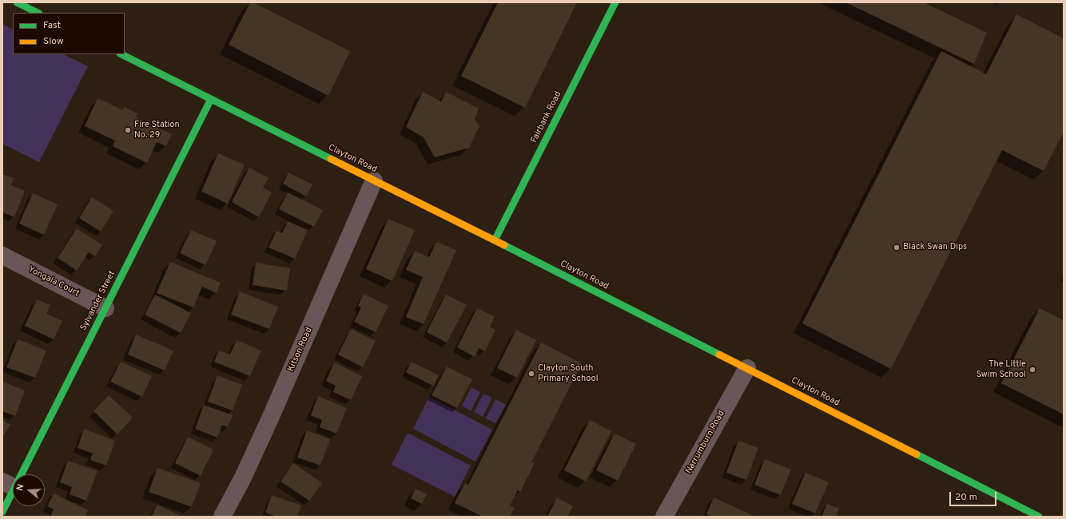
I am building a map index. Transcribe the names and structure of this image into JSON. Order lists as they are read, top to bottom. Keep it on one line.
{"streets":{"main road":["Fairbank Road","Clayton Road","Sylvander Street"],"street":["Yongala Court","Kitson Road","Narrumburn Road"]},"crossings":[["Fairbank Road","Clayton Road"],["Clayton Road","Sylvander Street"],["Clayton Road","Kitson Road"],["Clayton Road","Narrumburn Road"],["Yongala Court","Sylvander Street"]],"places":["Fire Station No. 29","Black Swan Dips","The Little Swim School","Clayton South Primary School"],"legend":["Fast","Slow"],"scale_bar":"20 m","north":"left"}
